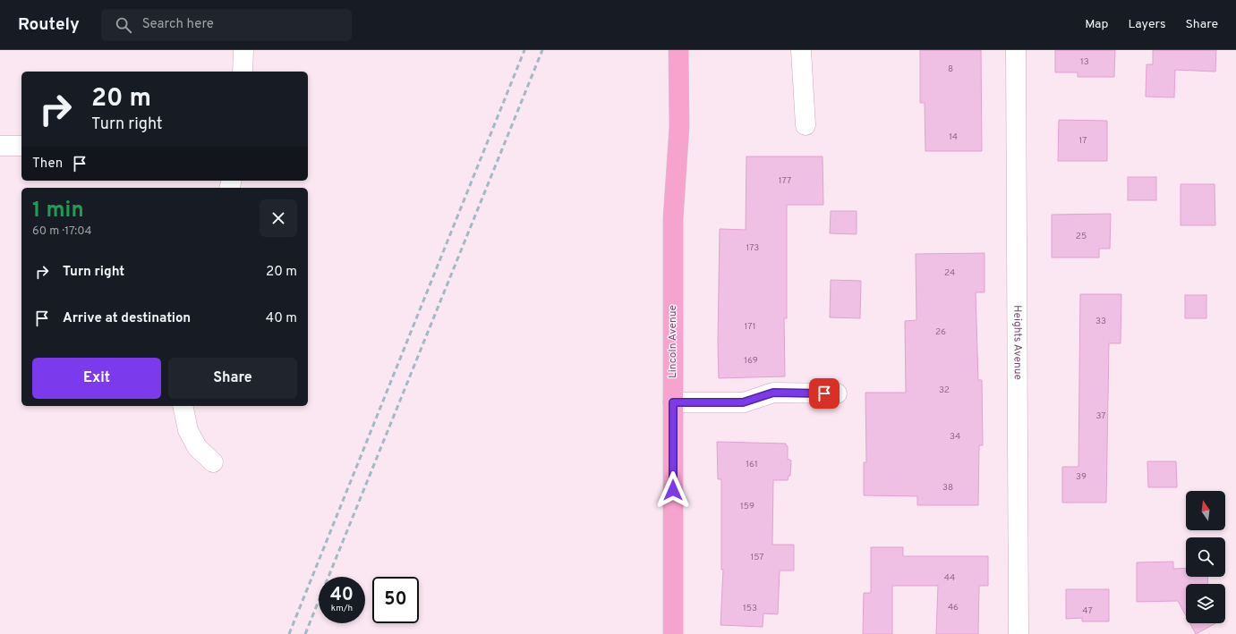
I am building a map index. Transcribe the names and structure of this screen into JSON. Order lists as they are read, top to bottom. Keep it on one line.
{"streets":{"main road":["Lincoln Avenue"],"street":["Heights Avenue"]},"house_numbers":["13","8","14","17","177","25","173","24","33","171","26","169","32","37","34","161","39","38","159","157","44","46","153","47"],"north":"top","page":{"header":"Routely","search":"Search here","nav":["Map","Layers","Share"],"turn":["20 m","Turn right"],"then":"Then","heading":["1 min","60 m · 17:04"],"list":[{"name":"Turn right","value":"20 m"},{"name":"Arrive at destination","value":"40 m"}],"buttons":["Exit","Share"],"speed":"40 km/h","limit":"50"}}
